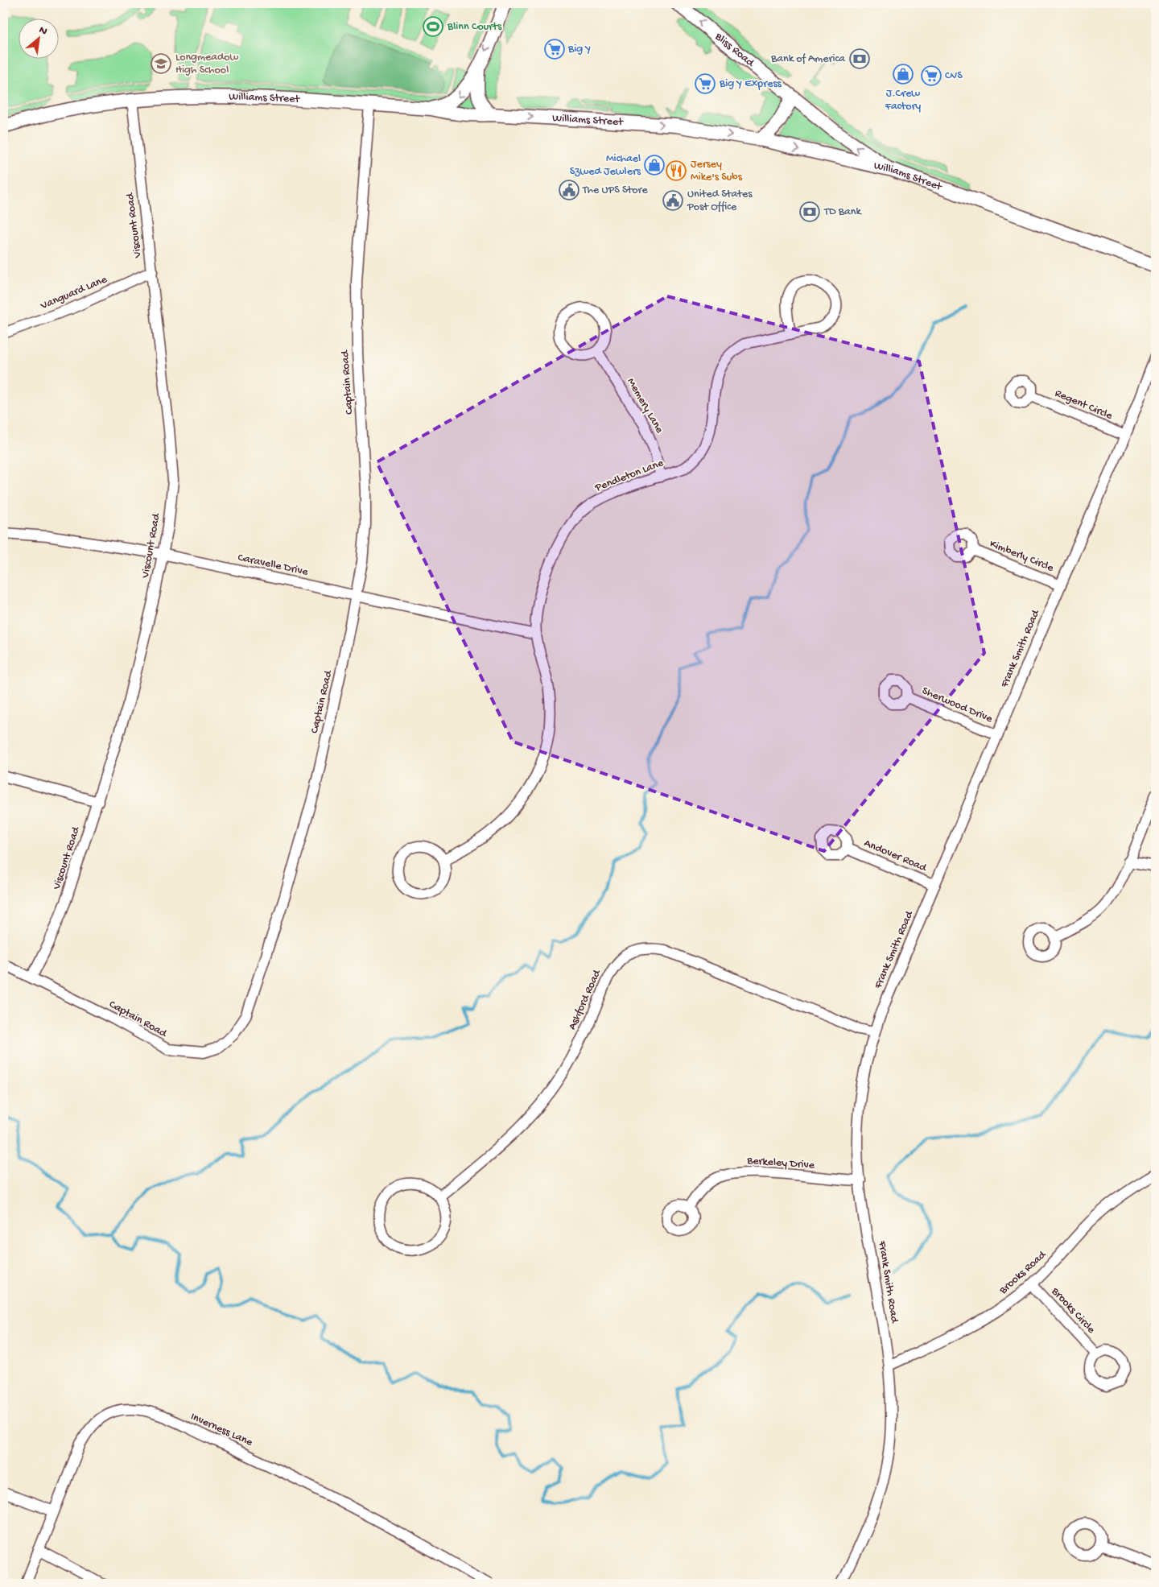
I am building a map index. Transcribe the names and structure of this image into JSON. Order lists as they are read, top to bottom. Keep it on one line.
{"streets":{"main road":["Bliss Road","Williams Street"],"street":["Viscount Road","Vanguard Lane","Captain Road","Regent Circle","Memery Lane","Pendleton Lane","Kimberly Circle","Caravelle Drive","Frank Smith Road","Sherwood Drive","Andover Road","Ashford Road","Berkeley Drive","Brooks Road","Brooks Circle","Inverness Lane"]},"crossings":[["Bliss Road","Williams Street"],["Williams Street","Viscount Road"],["Williams Street","Captain Road"],["Viscount Road","Vanguard Lane"],["Viscount Road","Captain Road"],["Viscount Road","Caravelle Drive"],["Captain Road","Caravelle Drive"],["Regent Circle","Frank Smith Road"],["Memery Lane","Pendleton Lane"],["Pendleton Lane","Caravelle Drive"],["Kimberly Circle","Frank Smith Road"],["Frank Smith Road","Sherwood Drive"],["Frank Smith Road","Andover Road"],["Frank Smith Road","Ashford Road"],["Frank Smith Road","Berkeley Drive"],["Frank Smith Road","Brooks Road"],["Brooks Road","Brooks Circle"]],"one_way":["Bliss Road"],"places":{"sports":["Blinn Courts"],"supermarket":["Big Y","CVS","Big Y Express"],"bank":["Bank of America","TD Bank"],"school or university":["Longmeadow High School"],"shop":["J.Crew Factory","Michael Szwed Jewlers"],"restaurant":["Jersey Mike's Subs"],"public building":["The UPS Store","United States Post Office"]},"north":"top right"}
